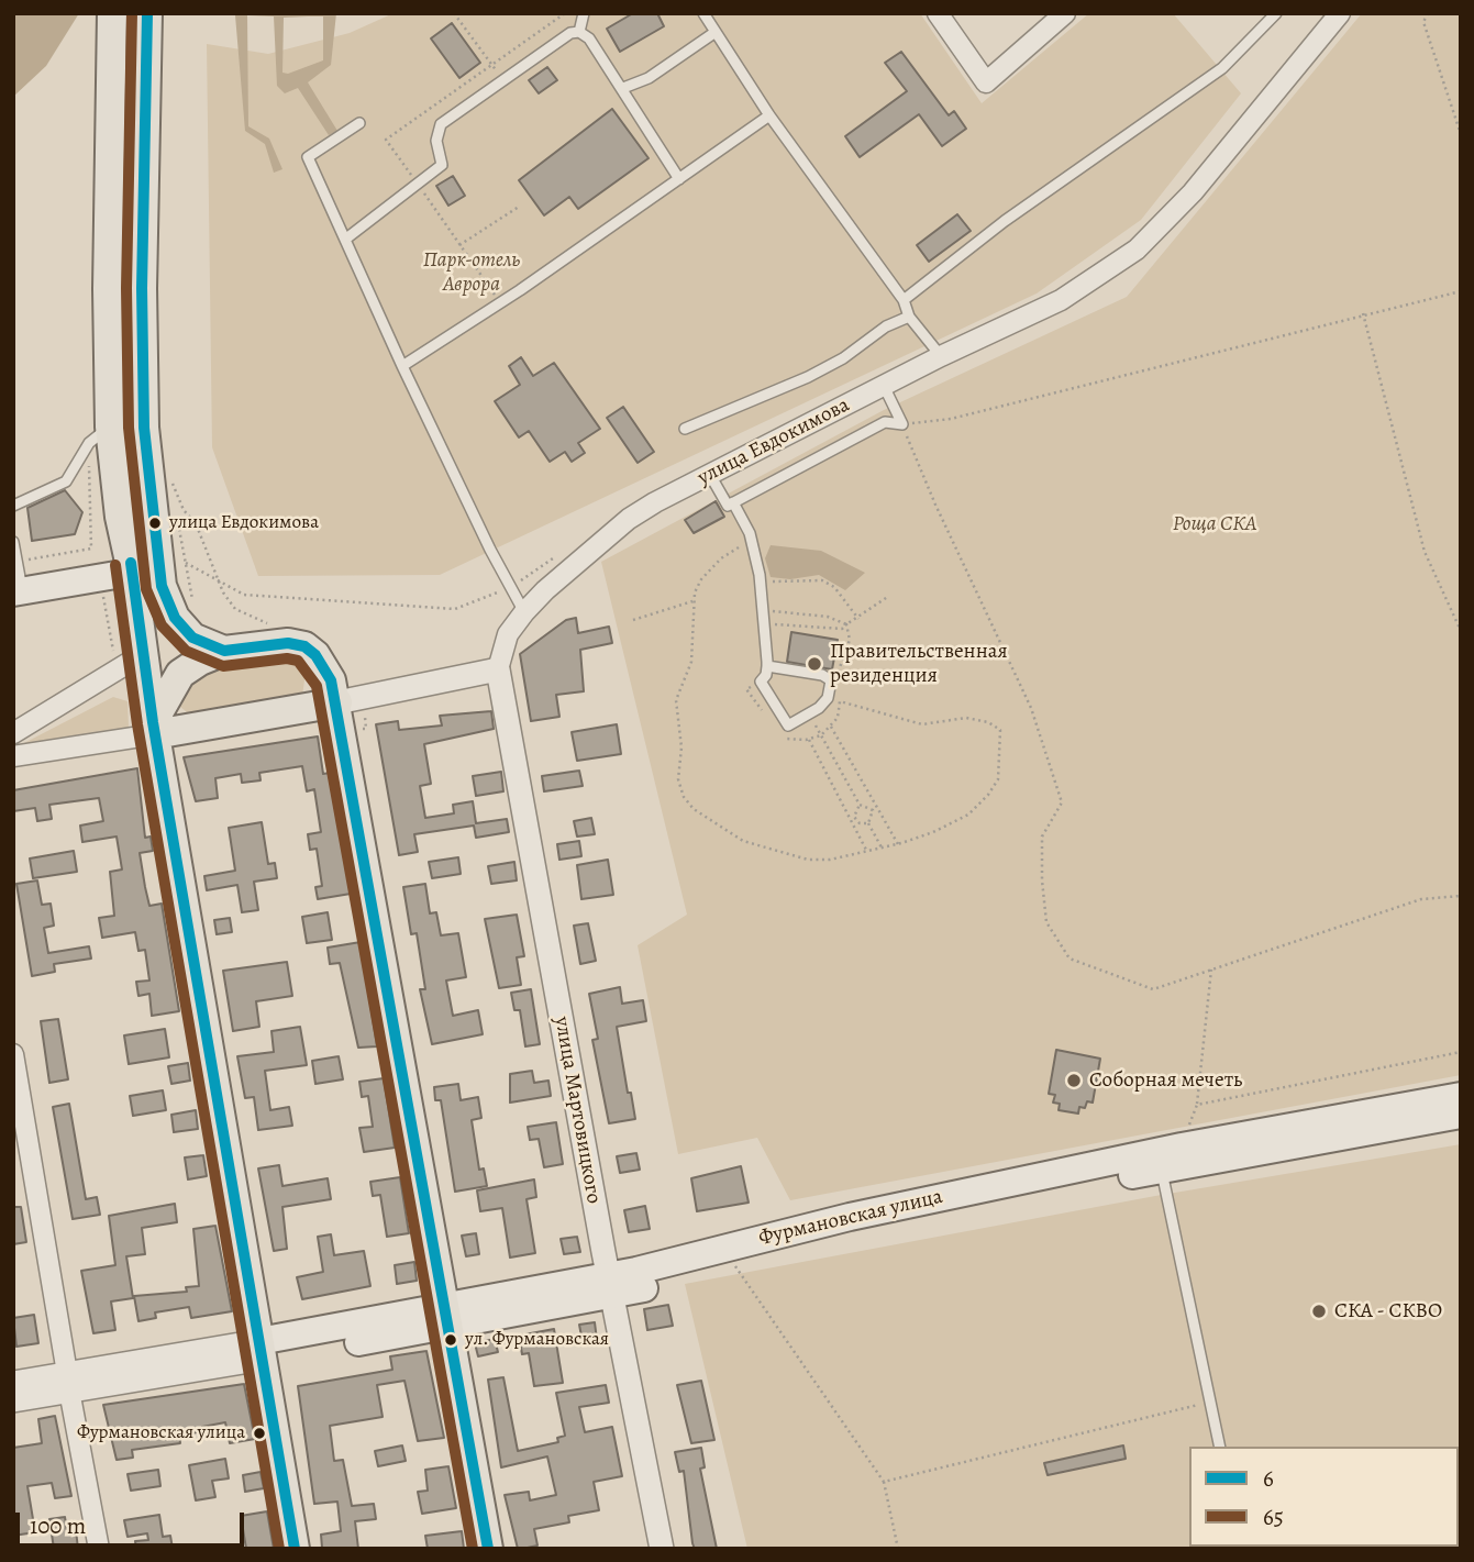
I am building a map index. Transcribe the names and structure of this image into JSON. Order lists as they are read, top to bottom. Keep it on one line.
{"streets":{"main road":["Фурмановская улица"],"street":["улица Евдокимова","улица Мартовицкого"]},"crossings":[["улица Евдокимова","улица Мартовицкого"],["улица Мартовицкого","Фурмановская улица"]],"parks":["Парк-отель Аврора","Роща СКА"],"places":["улица Евдокимова","Правительственная резиденция","Соборная мечеть","СКА - СКВО","ул. Фурмановская","Фурмановская улица"],"lines":["transit line 6","transit line 65"],"legend":["6","65"],"scale_bar":"100 m"}
